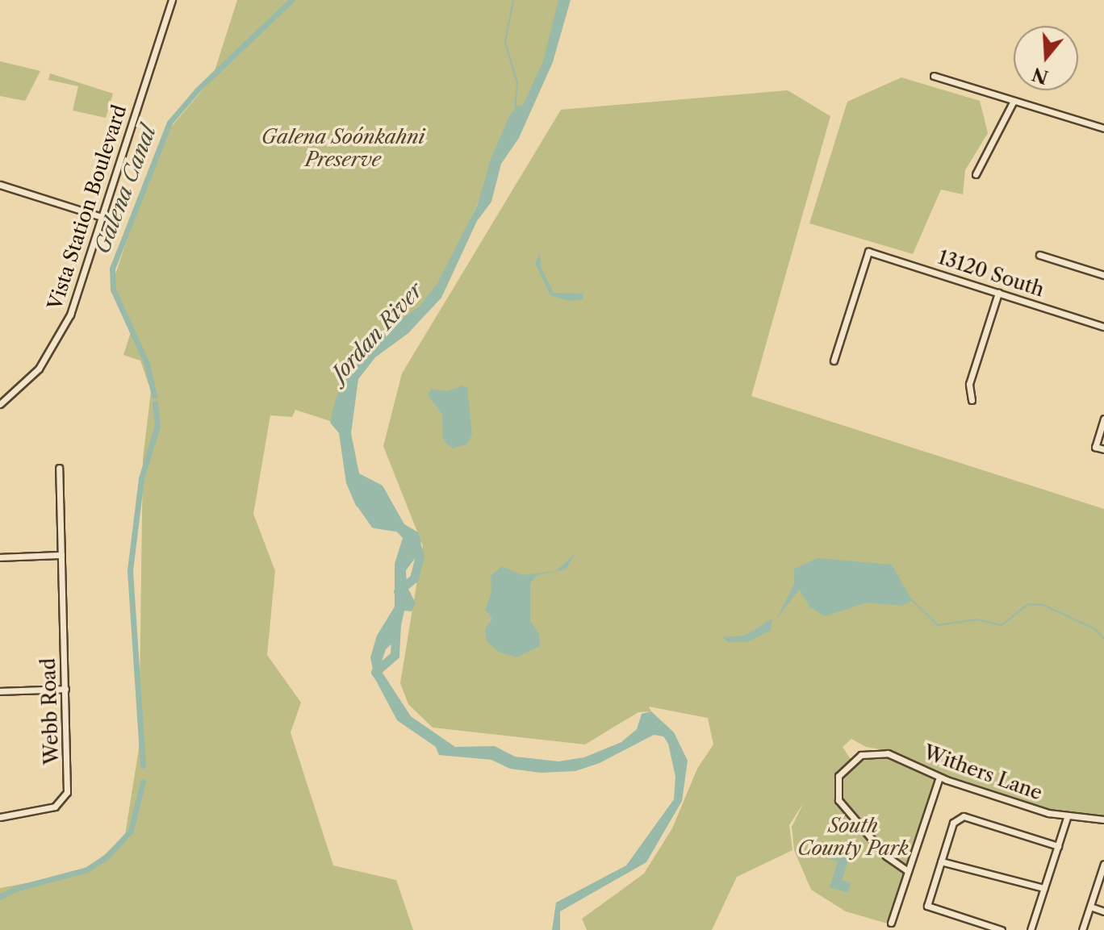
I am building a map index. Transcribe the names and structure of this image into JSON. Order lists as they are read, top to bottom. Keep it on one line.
{"streets":{"street":["Vista Station Boulevard","13120 South","Webb Road","Withers Lane"]},"water":["Galena Canal","Jordan River"],"parks":["Galena Soónkahni Preserve","South County Park"],"north":"bottom"}
